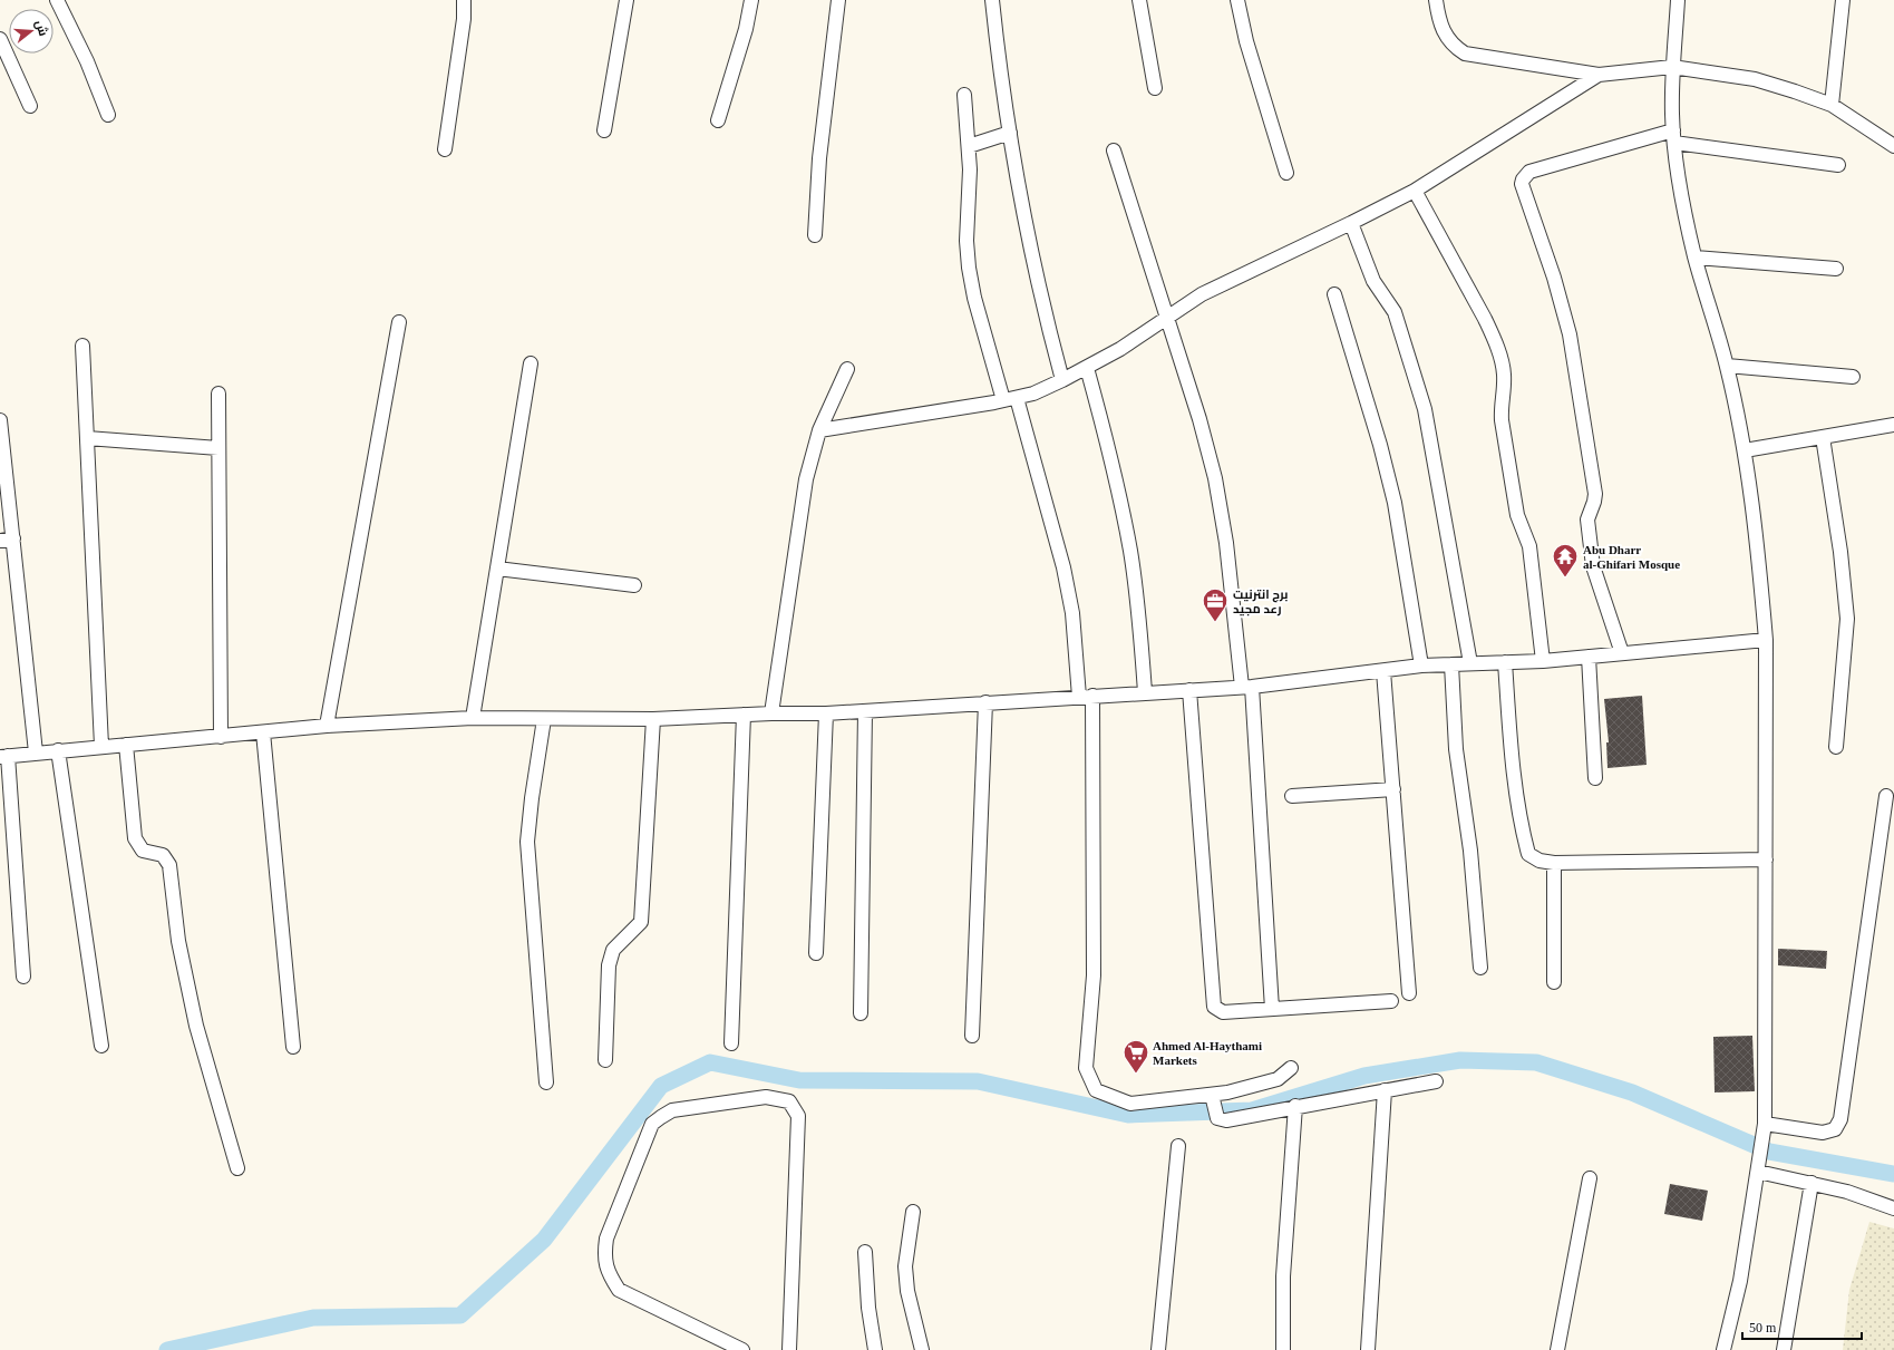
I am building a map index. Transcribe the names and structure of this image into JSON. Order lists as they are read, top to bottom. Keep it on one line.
{"places":{"temple":["Abu Dharr al-Ghifari Mosque"],"office":["برج انترنيت رعد مجيد"],"supermarket":["Ahmed Al-Haythami Markets"]},"scale_bar":"50 m","north":"right"}
